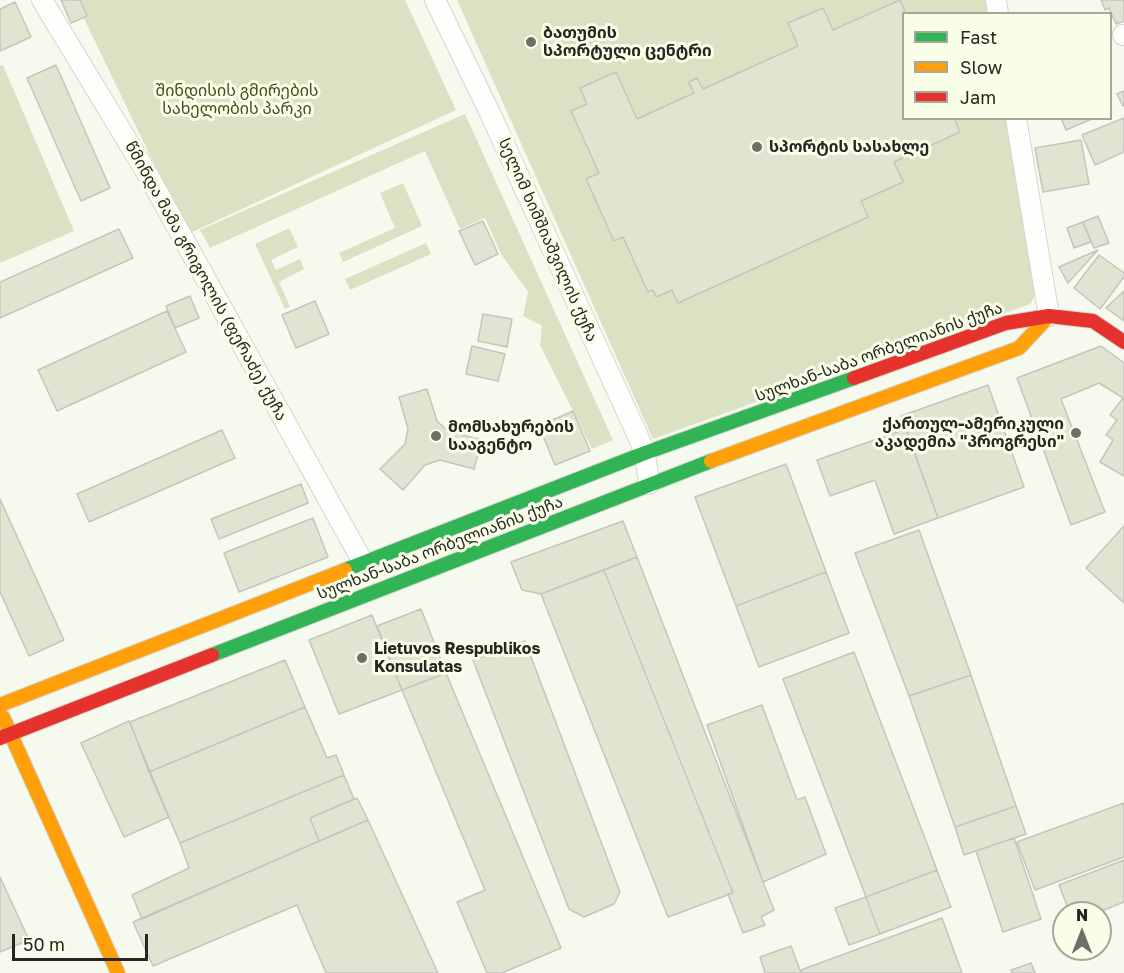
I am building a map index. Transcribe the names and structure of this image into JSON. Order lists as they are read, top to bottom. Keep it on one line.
{"streets":{"street":["სელიმ ხიმშიაშვილის ქუჩა","წმინდა მამა გრიგოლის (ფერაძე) ქუჩა","სულხან-საბა ორბელიანის ქუჩა"]},"crossings":[["სელიმ ხიმშიაშვილის ქუჩა","სულხან-საბა ორბელიანის ქუჩა"],["წმინდა მამა გრიგოლის (ფერაძე) ქუჩა","სულხან-საბა ორბელიანის ქუჩა"]],"parks":["შინდისის გმირების სახელობის პარკი"],"places":["ბათუმის სპორტული ცენტრი","სპორტის სასახლე","ქართულ-ამერიკული აკადემია \"პროგრესი\"","მომსახურების სააგენტო","Lietuvos Respublikos Konsulatas"],"legend":["Fast","Slow","Jam"],"scale_bar":"50 m","north":"top"}
